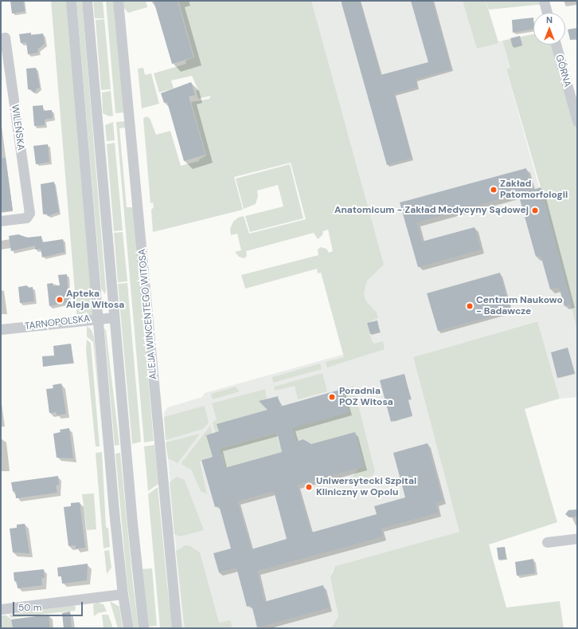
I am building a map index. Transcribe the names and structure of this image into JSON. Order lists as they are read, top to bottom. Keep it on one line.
{"streets":{"street":["GÓRNA","WILEŃSKA","ALEJA WINCENTEGO WITOSA","TARNOPOLSKA"]},"places":["Zakład Patomorfologii","Anatomicum - Zakład Medycyny Sądowej","Apteka Aleja Witosa","Centrum Naukowo - Badawcze","Poradnia POZ Witosa","Uniwersytecki Szpital Kliniczny w Opolu"],"scale_bar":"50 m","north":"top"}
